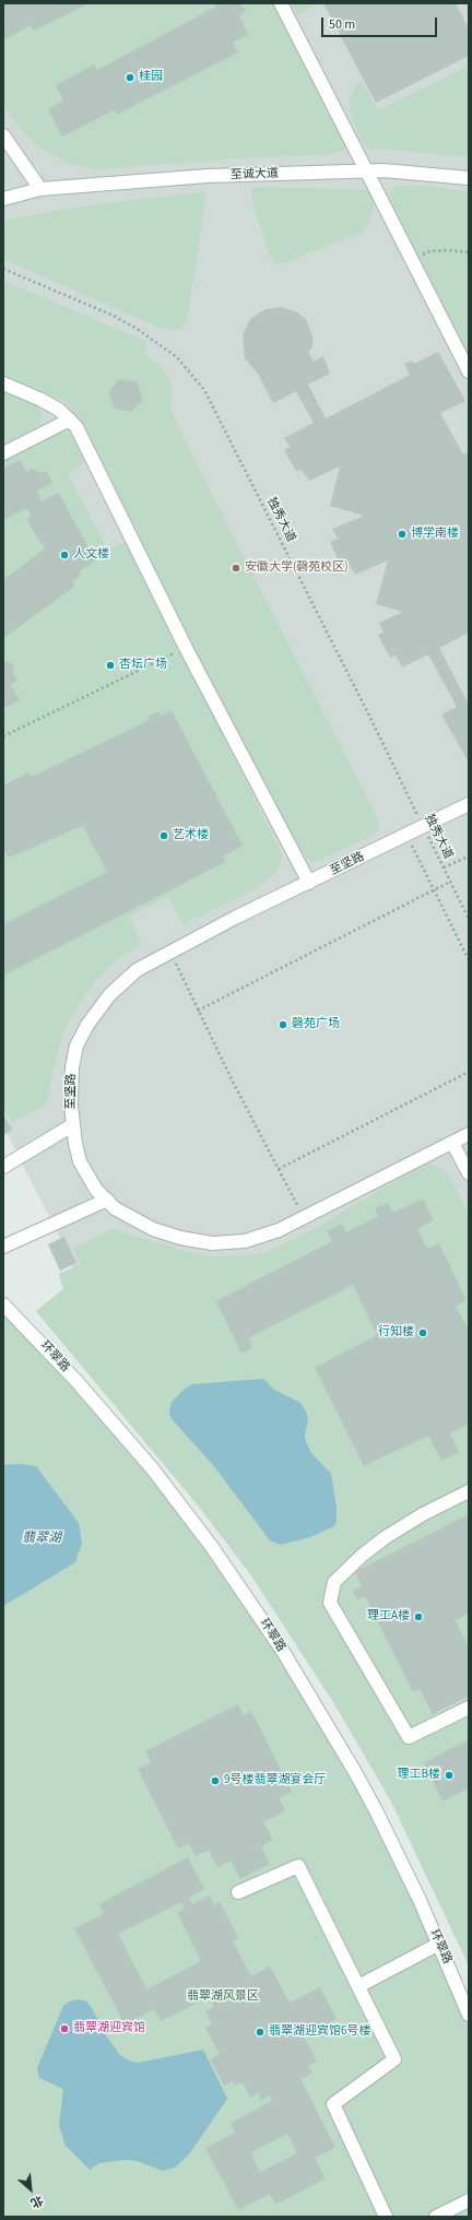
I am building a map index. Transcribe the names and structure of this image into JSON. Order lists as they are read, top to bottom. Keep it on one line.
{"streets":{"street":["至诚大道","至坚路","环翠路"],"path":["独秀大道"]},"crossings":[["独秀大道","至坚路"]],"water":["翡翠湖"],"parks":["翡翠湖风景区"],"places":["桂园","博学南楼","人文楼","安徽大学(磬苑校区)","杏坛广场","艺术楼","磬苑广场","行知楼","理工A楼","理工B楼","9号楼翡翠湖宴会厅","翡翠湖迎宾馆","翡翠湖迎宾馆6号楼"],"scale_bar":"50 m","north":"bottom right"}
